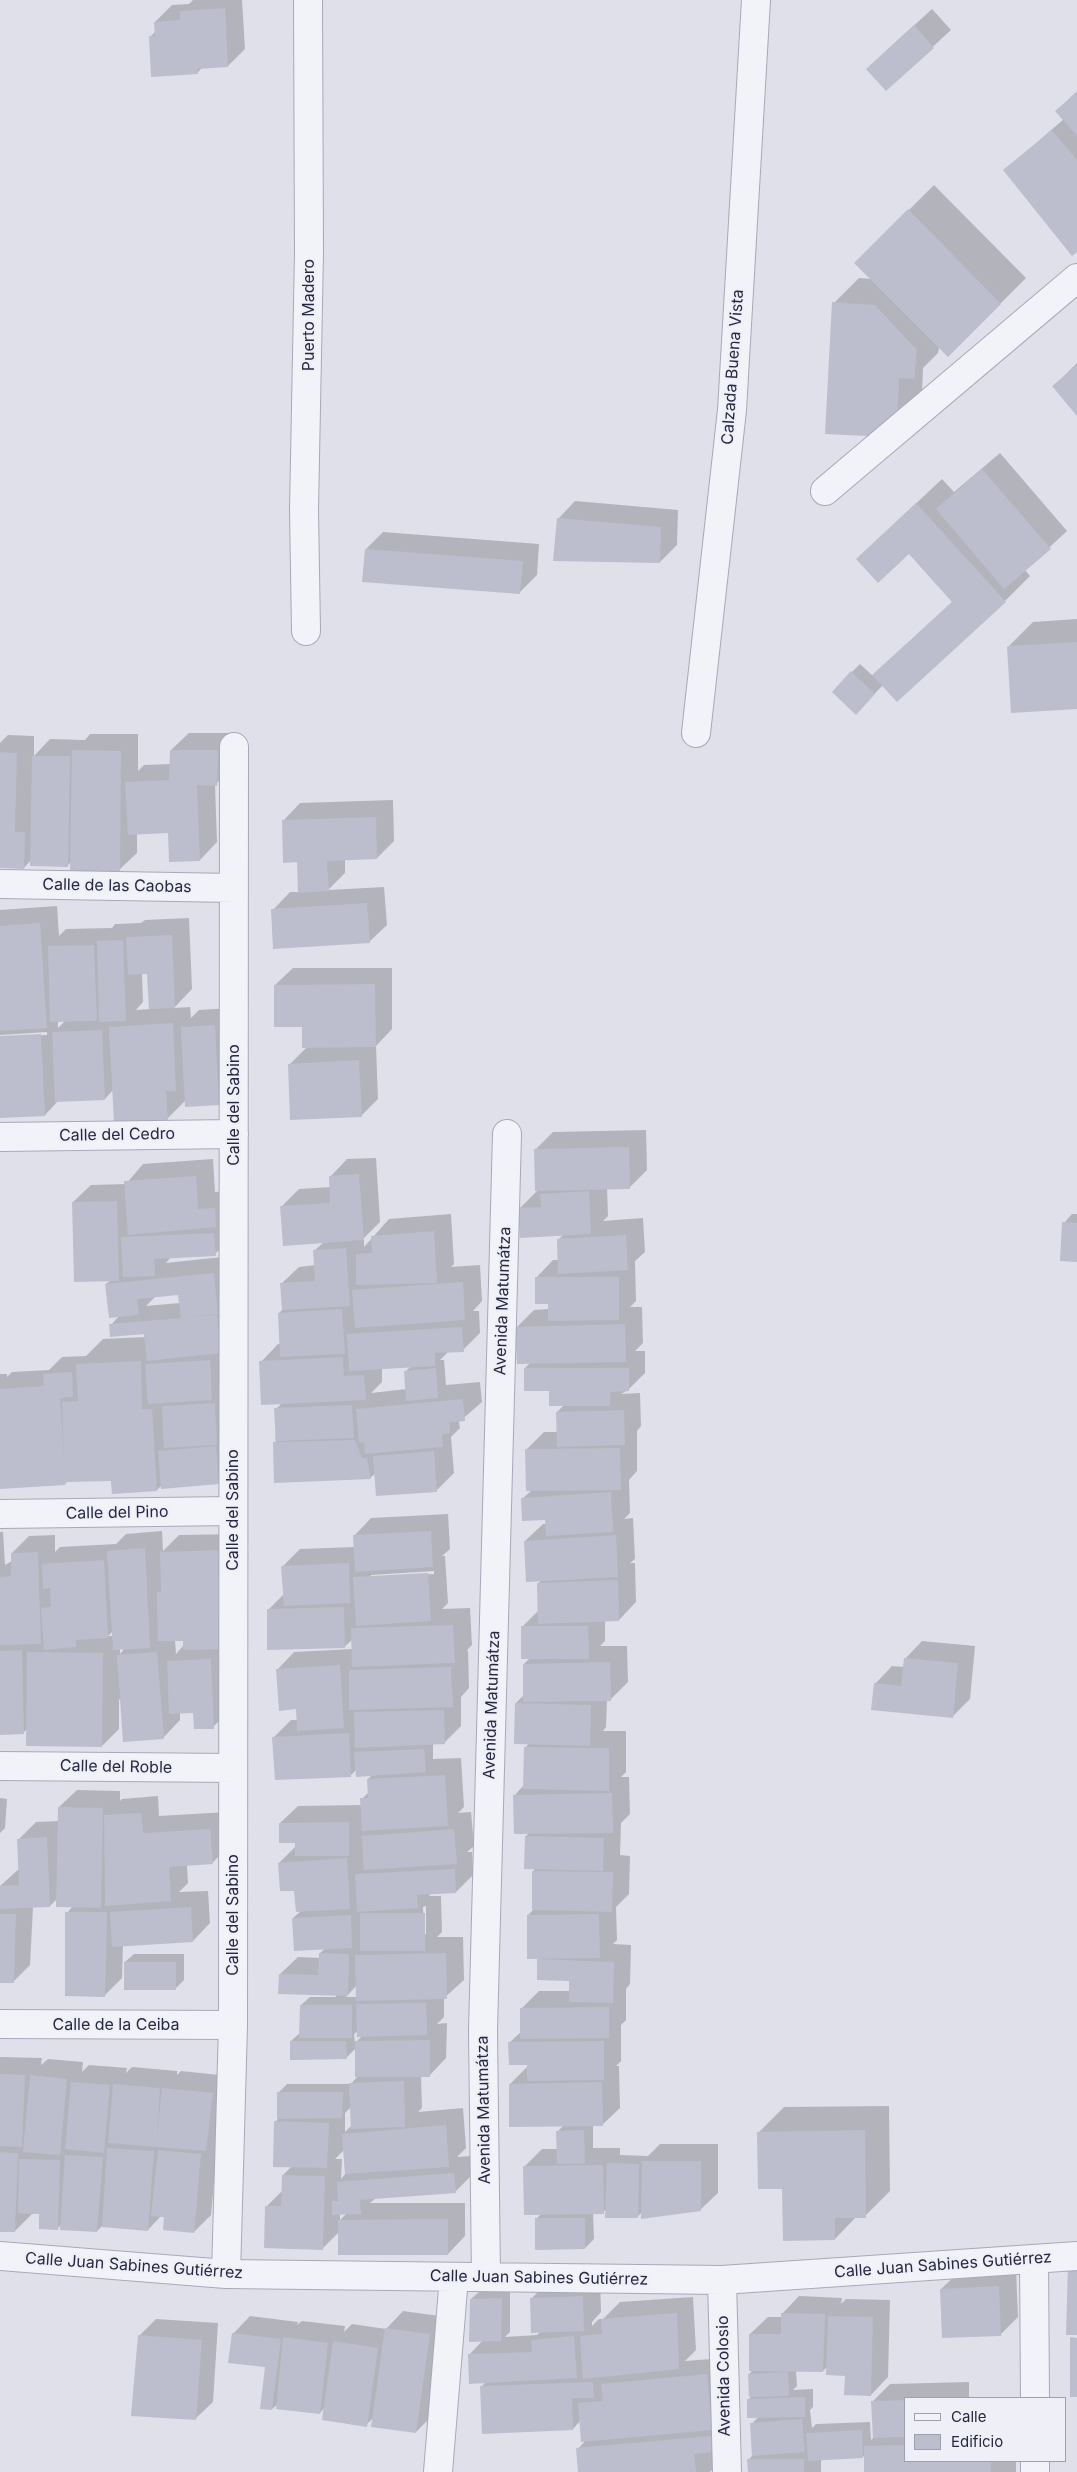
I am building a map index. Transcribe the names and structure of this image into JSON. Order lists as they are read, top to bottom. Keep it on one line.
{"streets":{"street":["Puerto Madero","Calzada Buena Vista","Calle de las Caobas","Calle del Sabino","Calle del Cedro","Avenida Matumátza","Calle del Pino","Calle del Roble","Calle de la Ceiba","Calle Juan Sabines Gutiérrez","Avenida Colosio"]},"crossings":[["Calle de las Caobas","Calle del Sabino"],["Calle del Sabino","Calle del Cedro"],["Calle del Sabino","Calle del Pino"],["Calle del Sabino","Calle del Roble"],["Calle del Sabino","Calle de la Ceiba"],["Calle del Sabino","Calle Juan Sabines Gutiérrez"],["Avenida Matumátza","Calle Juan Sabines Gutiérrez"],["Calle Juan Sabines Gutiérrez","Avenida Colosio"]],"legend":["Calle","Edificio"]}
